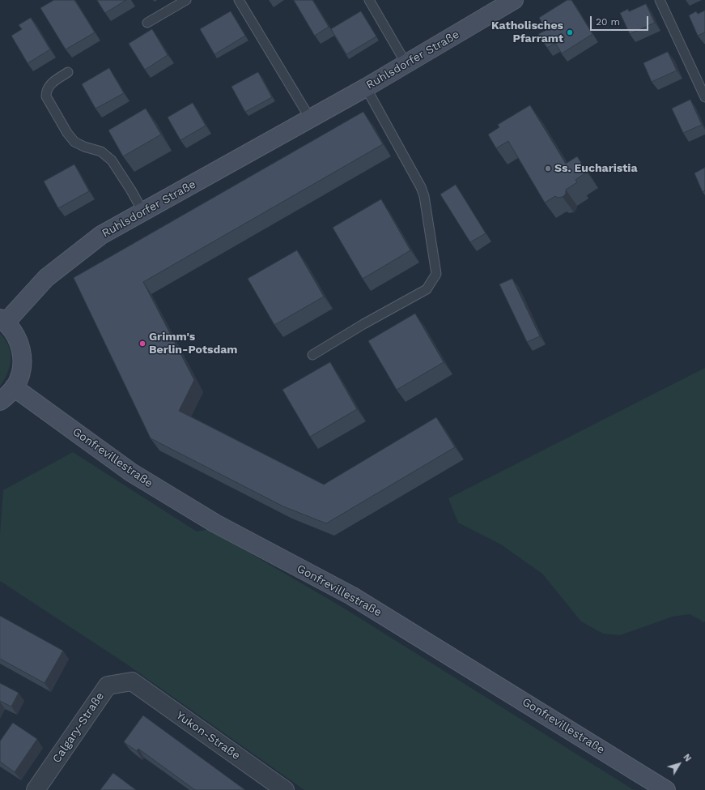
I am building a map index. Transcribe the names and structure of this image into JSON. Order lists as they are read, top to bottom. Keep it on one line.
{"streets":{"street":["Ruhlsdorfer Straße","Gonfrevillestraße","Calgary-Straße","Yukon-Straße"]},"crossings":[["Calgary-Straße","Yukon-Straße"]],"places":["Katholisches Pfarramt","Ss. Eucharistia","Grimm's Berlin-Potsdam"],"scale_bar":"20 m","north":"top right"}
